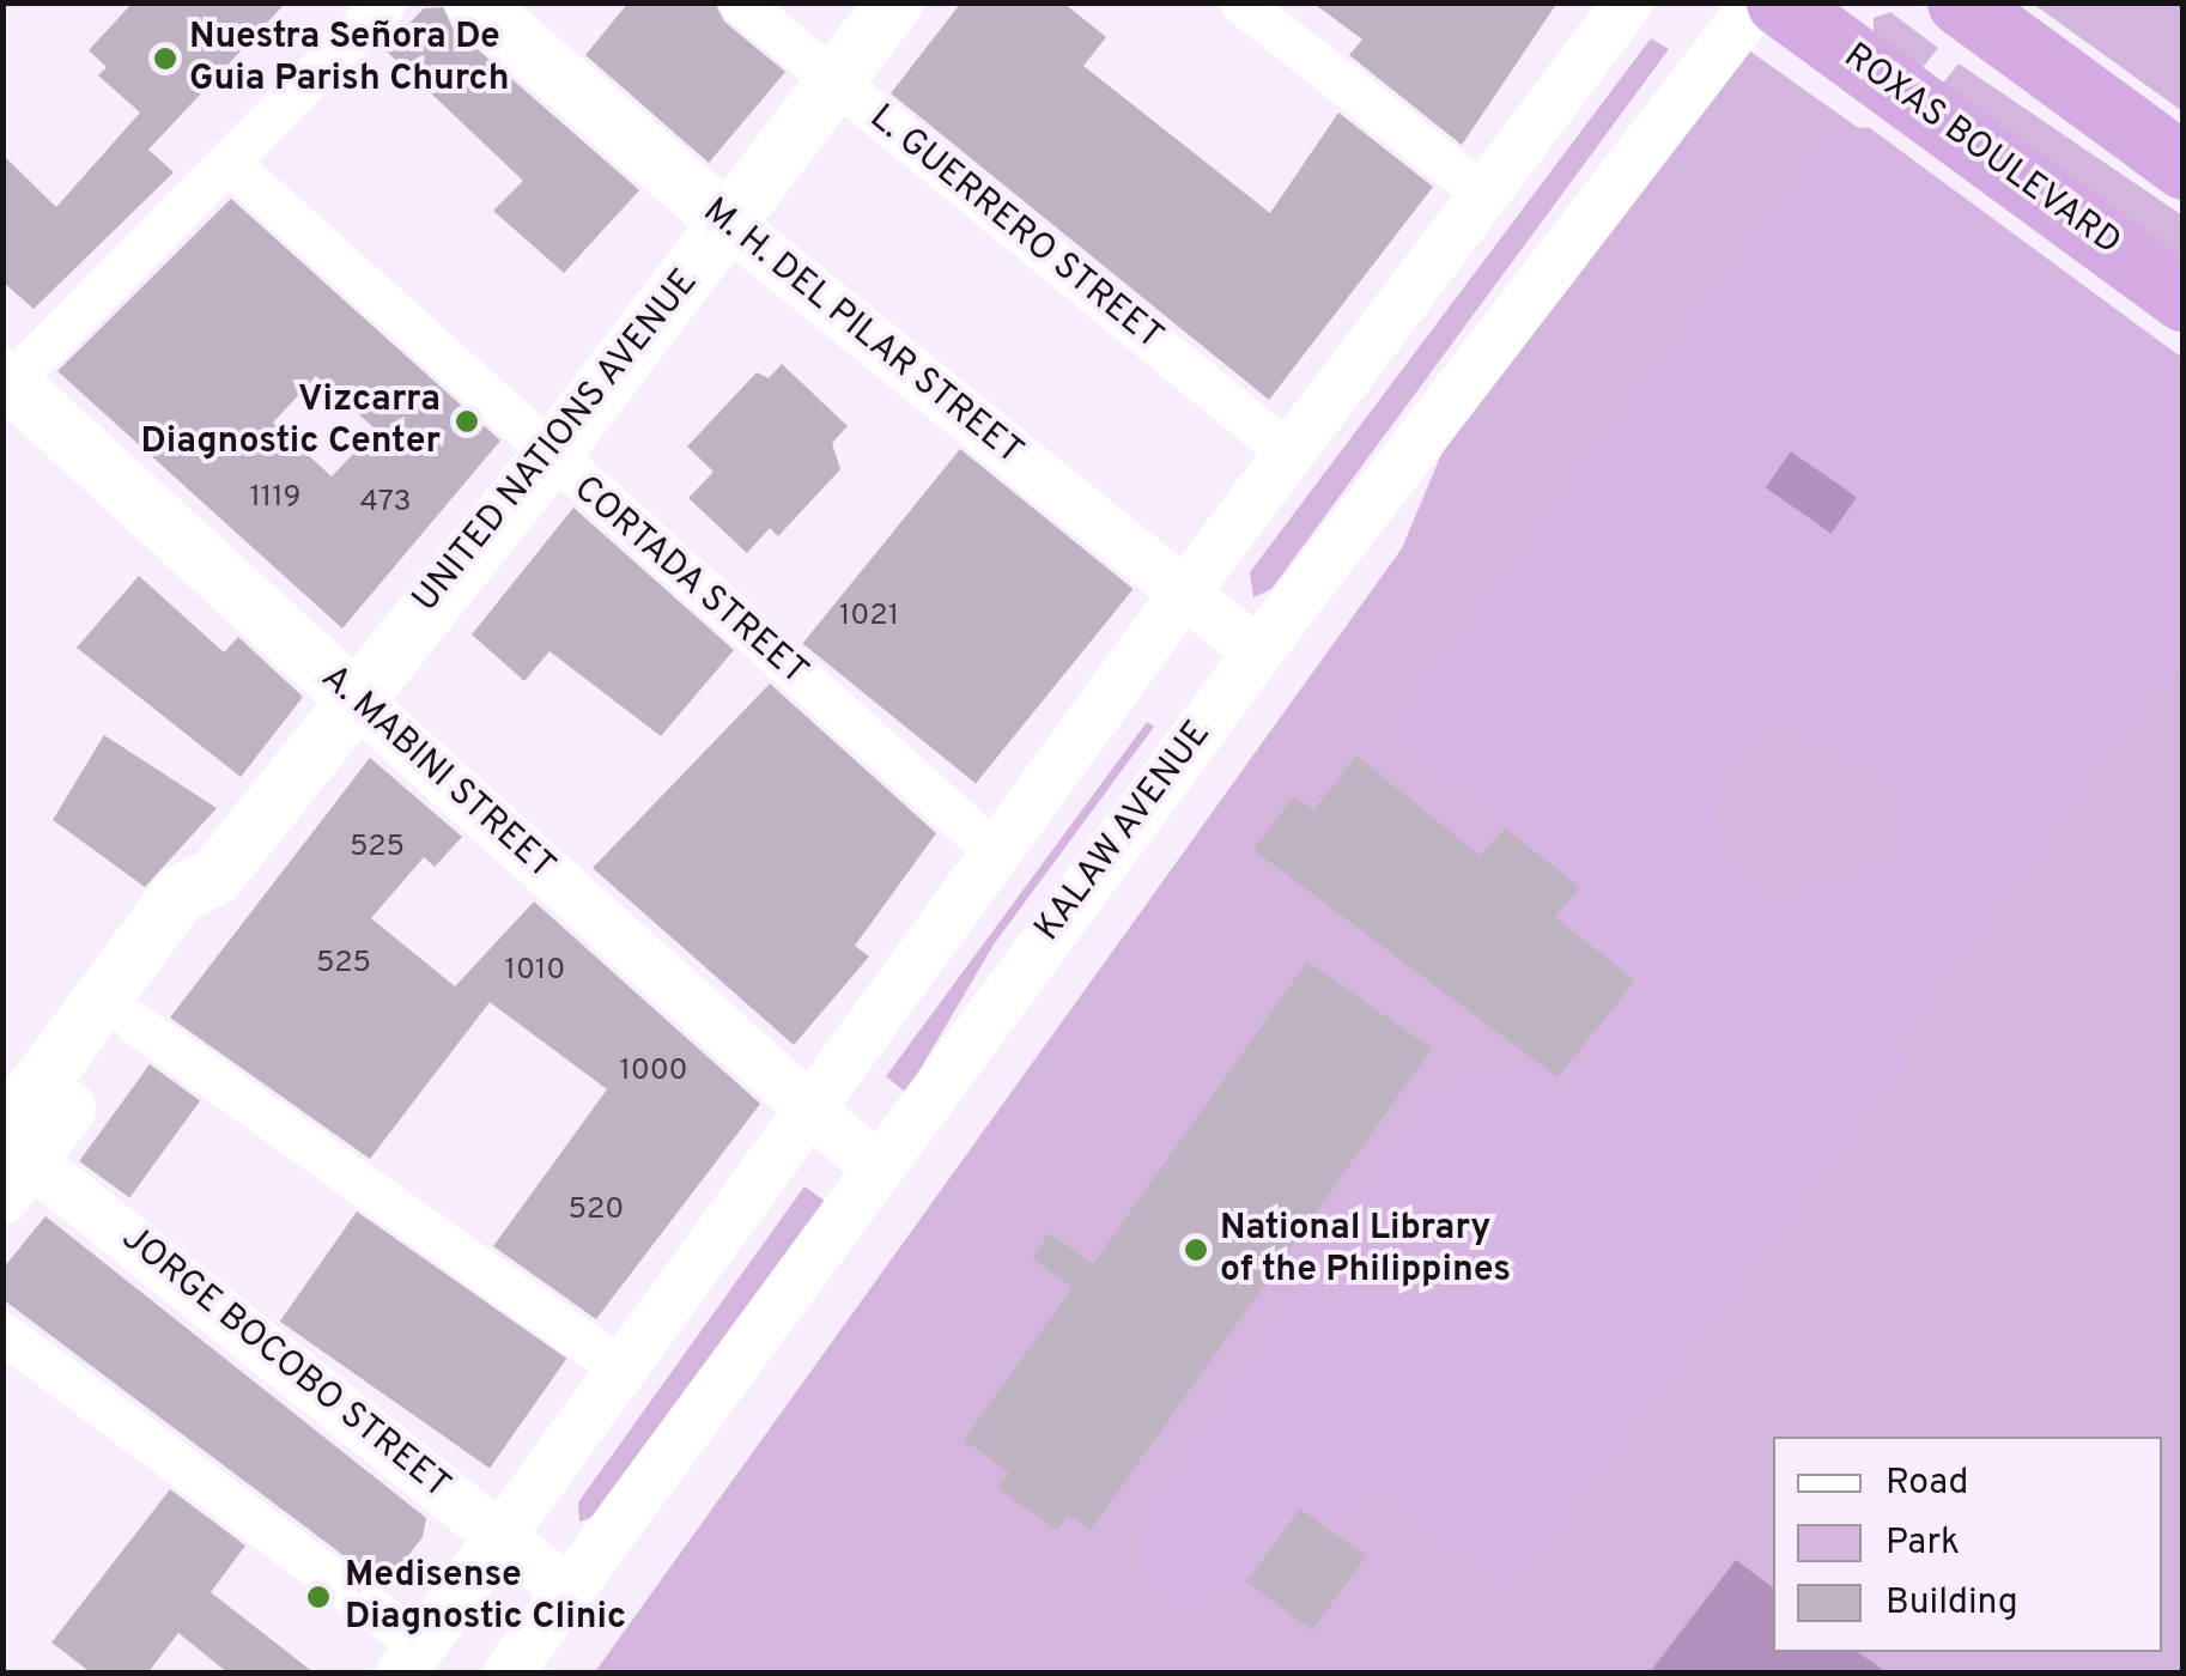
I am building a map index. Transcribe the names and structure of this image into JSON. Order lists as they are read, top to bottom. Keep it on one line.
{"streets":{"highway":["ROXAS BOULEVARD"],"main road":["M. H. DEL PILAR STREET","UNITED NATIONS AVENUE","A. MABINI STREET"],"street":["L. GUERRERO STREET","CORTADA STREET","KALAW AVENUE","JORGE BOCOBO STREET"]},"crossings":[["L. GUERRERO STREET","UNITED NATIONS AVENUE"],["M. H. DEL PILAR STREET","UNITED NATIONS AVENUE"],["M. H. DEL PILAR STREET","KALAW AVENUE"],["UNITED NATIONS AVENUE","CORTADA STREET"],["UNITED NATIONS AVENUE","A. MABINI STREET"],["UNITED NATIONS AVENUE","JORGE BOCOBO STREET"],["A. MABINI STREET","KALAW AVENUE"],["KALAW AVENUE","JORGE BOCOBO STREET"]],"places":["Nuestra Señora De Guia Parish Church","Vizcarra Diagnostic Center","National Library of the Philippines","Medisense Diagnostic Clinic"],"house_numbers":["1119","473","1021","525","525","1010","1000","520"],"legend":["Road","Park","Building"]}
